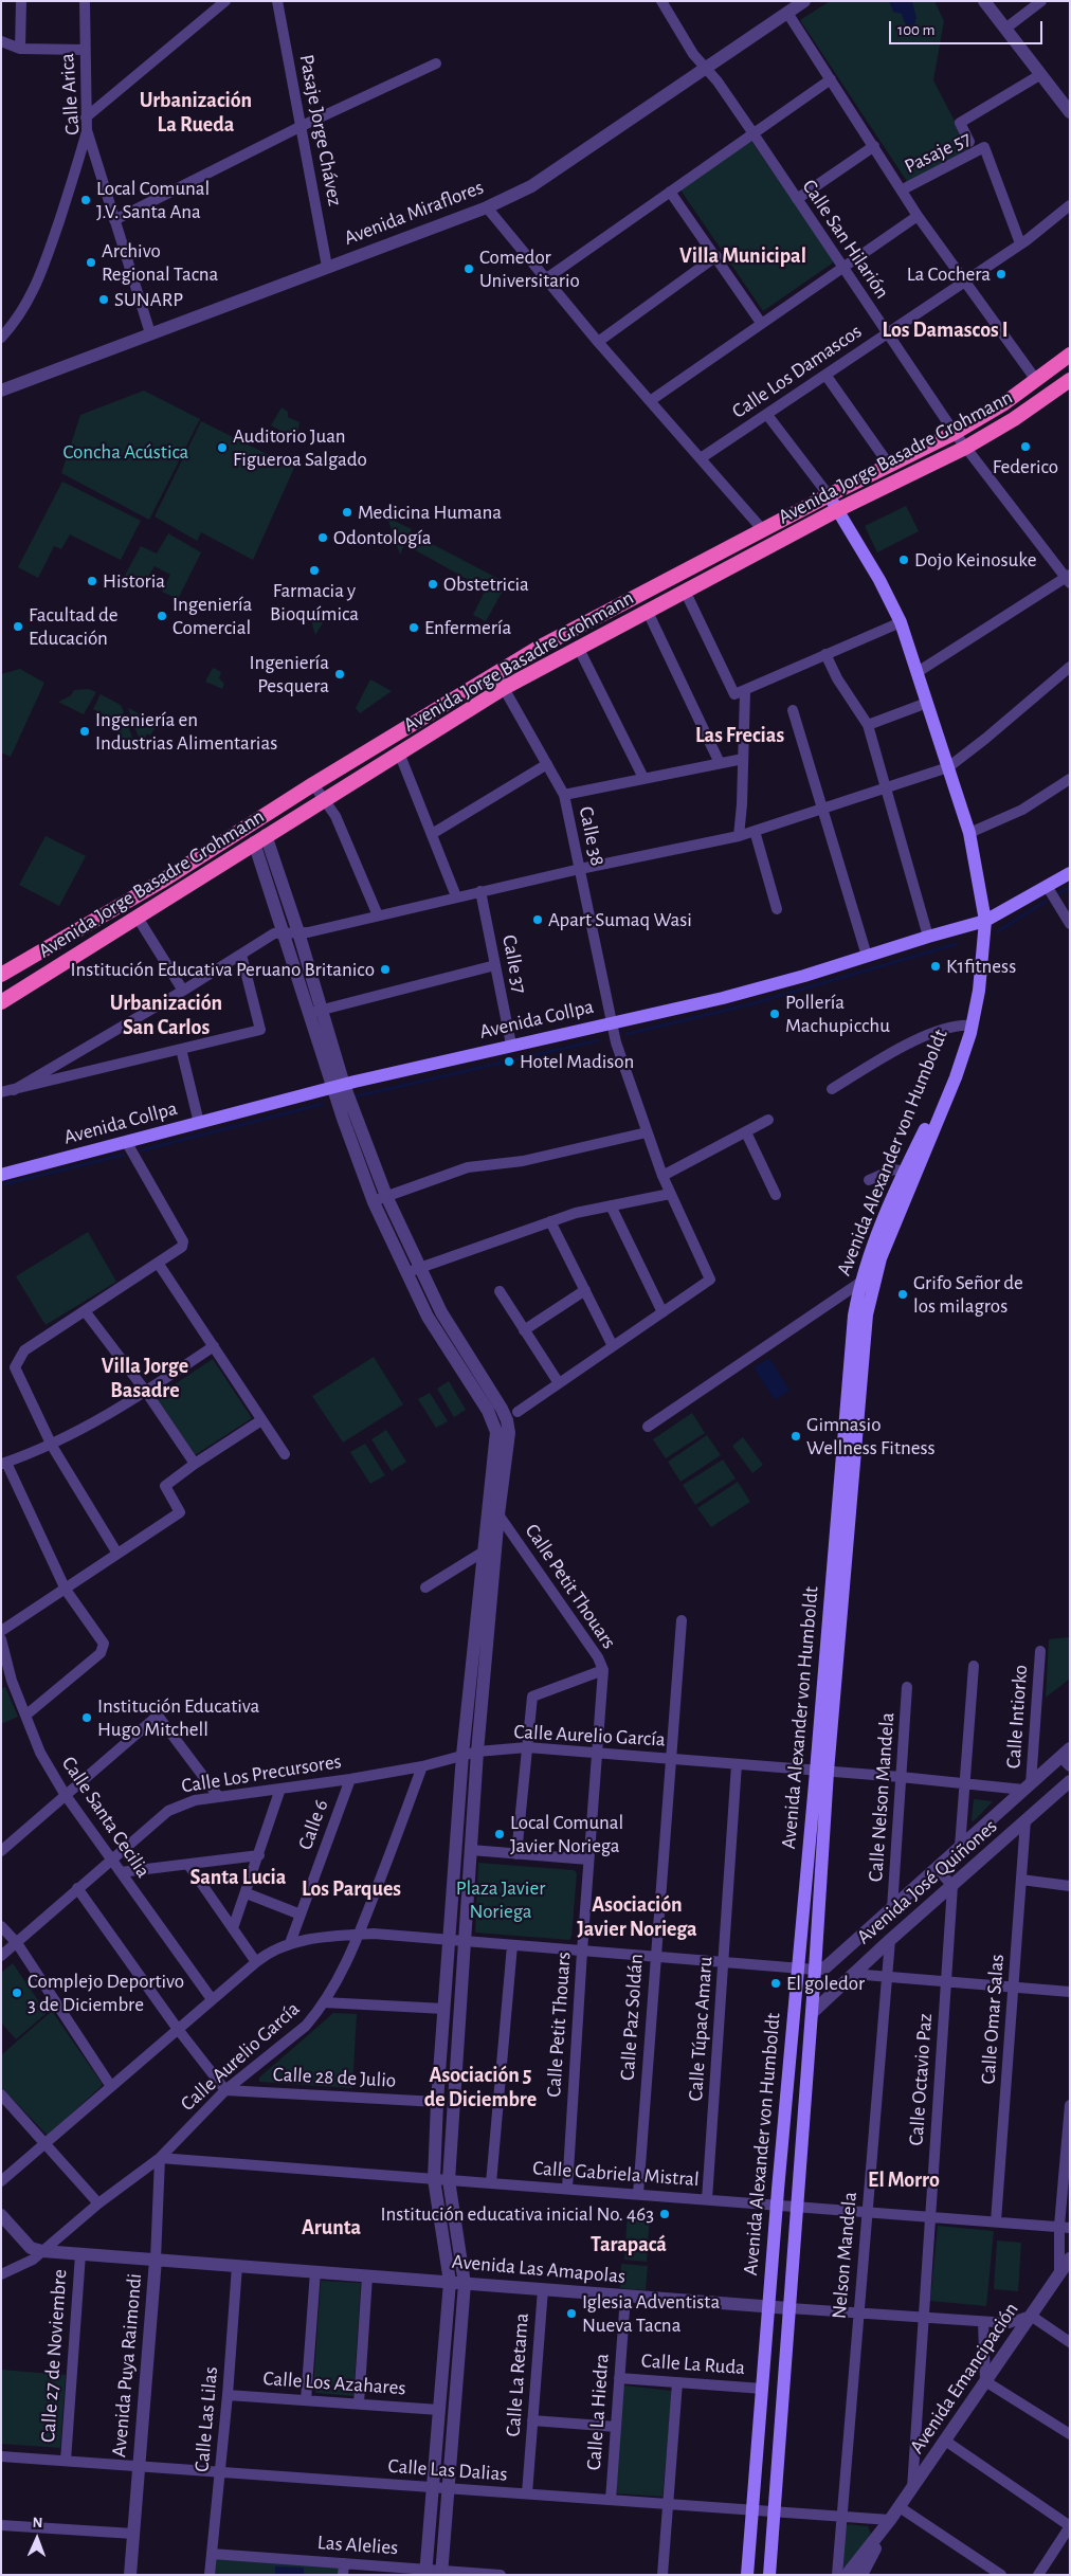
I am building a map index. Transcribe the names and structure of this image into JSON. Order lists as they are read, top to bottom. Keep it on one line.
{"streets":{"highway":["Avenida Jorge Basadre Grohmann"],"main road":["Avenida Collpa","Avenida Alexander von Humboldt"],"street":["Calle Arica","Pasaje Jorge Chávez","Pasaje 57","Avenida Miraflores","Calle San Hilarión","Calle Los Damascos","Calle 38","Calle 37","Calle Petit Thouars","Calle Intiorko","Calle Aurelio García","Calle Los Precursores","Calle Nelson Mandela","Calle Santa Cecilia","Calle 6","Avenida José Quiñones","Calle Paz Soldán","Calle Omar Salas","Calle Túpac Amaru","Calle 28 de Julio","Calle Octavio Paz","Calle Gabriela Mistral","Nelson Mandela","Avenida Las Amapolas","Calle 27 de Noviembre","Calle La Ruda","Avenida Puya Raimondi","Calle La Retama","Avenida Emancipación","Calle Los Azahares","Calle La Hiedra","Calle Las Lilas","Calle Las Dalias","Las Alelies"]},"crossings":[["Calle Arica","Avenida Miraflores"],["Pasaje Jorge Chávez","Avenida Miraflores"],["Pasaje 57","Calle Los Damascos"],["Avenida Miraflores","Calle San Hilarión"],["Calle San Hilarión","Calle Los Damascos"],["Calle San Hilarión","Avenida Jorge Basadre Grohmann"],["Calle Los Damascos","Avenida Alexander von Humboldt"],["Avenida Jorge Basadre Grohmann","Calle 38"],["Avenida Jorge Basadre Grohmann","Avenida Alexander von Humboldt"],["Calle 38","Avenida Collpa"],["Calle 37","Avenida Collpa"],["Avenida Collpa","Avenida Alexander von Humboldt"],["Avenida Alexander von Humboldt","Calle Aurelio García"],["Avenida Alexander von Humboldt","Avenida José Quiñones"],["Avenida Alexander von Humboldt","Calle Gabriela Mistral"],["Avenida Alexander von Humboldt","Avenida Las Amapolas"],["Avenida Alexander von Humboldt","Calle La Ruda"],["Avenida Alexander von Humboldt","Calle Las Dalias"],["Calle Petit Thouars","Calle Aurelio García"],["Calle Petit Thouars","Calle Gabriela Mistral"],["Calle Intiorko","Calle Aurelio García"],["Calle Intiorko","Avenida José Quiñones"],["Calle Aurelio García","Calle Los Precursores"],["Calle Aurelio García","Calle Nelson Mandela"],["Calle Aurelio García","Avenida José Quiñones"],["Calle Aurelio García","Calle Paz Soldán"],["Calle Aurelio García","Calle Túpac Amaru"],["Calle Aurelio García","Calle 28 de Julio"],["Calle Aurelio García","Calle Gabriela Mistral"],["Calle Aurelio García","Avenida Las Amapolas"],["Calle Aurelio García","Avenida Puya Raimondi"],["Calle Los Precursores","Calle Santa Cecilia"],["Calle Los Precursores","Calle 6"],["Calle Nelson Mandela","Avenida José Quiñones"],["Avenida José Quiñones","Calle Omar Salas"],["Avenida José Quiñones","Calle Octavio Paz"],["Avenida José Quiñones","Nelson Mandela"],["Calle Paz Soldán","Calle Gabriela Mistral"],["Calle Omar Salas","Calle Gabriela Mistral"],["Calle Túpac Amaru","Calle Gabriela Mistral"],["Calle Octavio Paz","Calle Gabriela Mistral"],["Calle Octavio Paz","Avenida Las Amapolas"],["Calle Octavio Paz","Avenida Emancipación"],["Calle Gabriela Mistral","Nelson Mandela"],["Calle Gabriela Mistral","Avenida Puya Raimondi"],["Nelson Mandela","Avenida Las Amapolas"],["Nelson Mandela","Calle Las Dalias"],["Avenida Las Amapolas","Calle 27 de Noviembre"],["Avenida Las Amapolas","Avenida Puya Raimondi"],["Avenida Las Amapolas","Calle La Retama"],["Avenida Las Amapolas","Avenida Emancipación"],["Avenida Las Amapolas","Calle La Hiedra"],["Avenida Las Amapolas","Calle Las Lilas"],["Calle 27 de Noviembre","Calle Las Dalias"],["Calle La Ruda","Calle La Hiedra"],["Avenida Puya Raimondi","Calle Las Dalias"],["Calle La Retama","Calle Las Dalias"],["Avenida Emancipación","Calle Las Dalias"],["Calle Los Azahares","Calle Las Lilas"],["Calle La Hiedra","Calle Las Dalias"],["Calle Las Lilas","Calle Las Dalias"],["Calle Las Lilas","Las Alelies"]],"districts":["Urbanización La Rueda","Villa Municipal","Los Damascos I","Las Frecias","Urbanización San Carlos","Villa Jorge Basadre","Santa Lucia","Los Parques","Asociación Javier Noriega","Asociación 5 de Diciembre","El Morro","Arunta","Tarapacá"],"parks":["Concha Acústica","Plaza Javier Noriega"],"places":["Local Comunal J.V. Santa Ana","Archivo Regional Tacna","Comedor Universitario","La Cochera","SUNARP","Federico","Auditorio Juan Figueroa Salgado","Medicina Humana","Odontología","Dojo Keinosuke","Farmacia y Bioquímica","Historia","Obstetricia","Ingeniería Comercial","Facultad de Educación","Enfermería","Ingeniería Pesquera","Ingeniería en Industrias Alimentarias","Apart Sumaq Wasi","K1fitness","Institución Educativa Peruano Britanico","Pollería Machupicchu","Hotel Madison","Grifo Señor de los milagros","Gimnasio Wellness Fitness","Institución Educativa Hugo Mitchell","Local Comunal Javier Noriega","El goledor","Complejo Deportivo 3 de Diciembre","Institución educativa inicial No. 463","Iglesia Adventista Nueva Tacna"],"scale_bar":"100 m","north":"top"}
